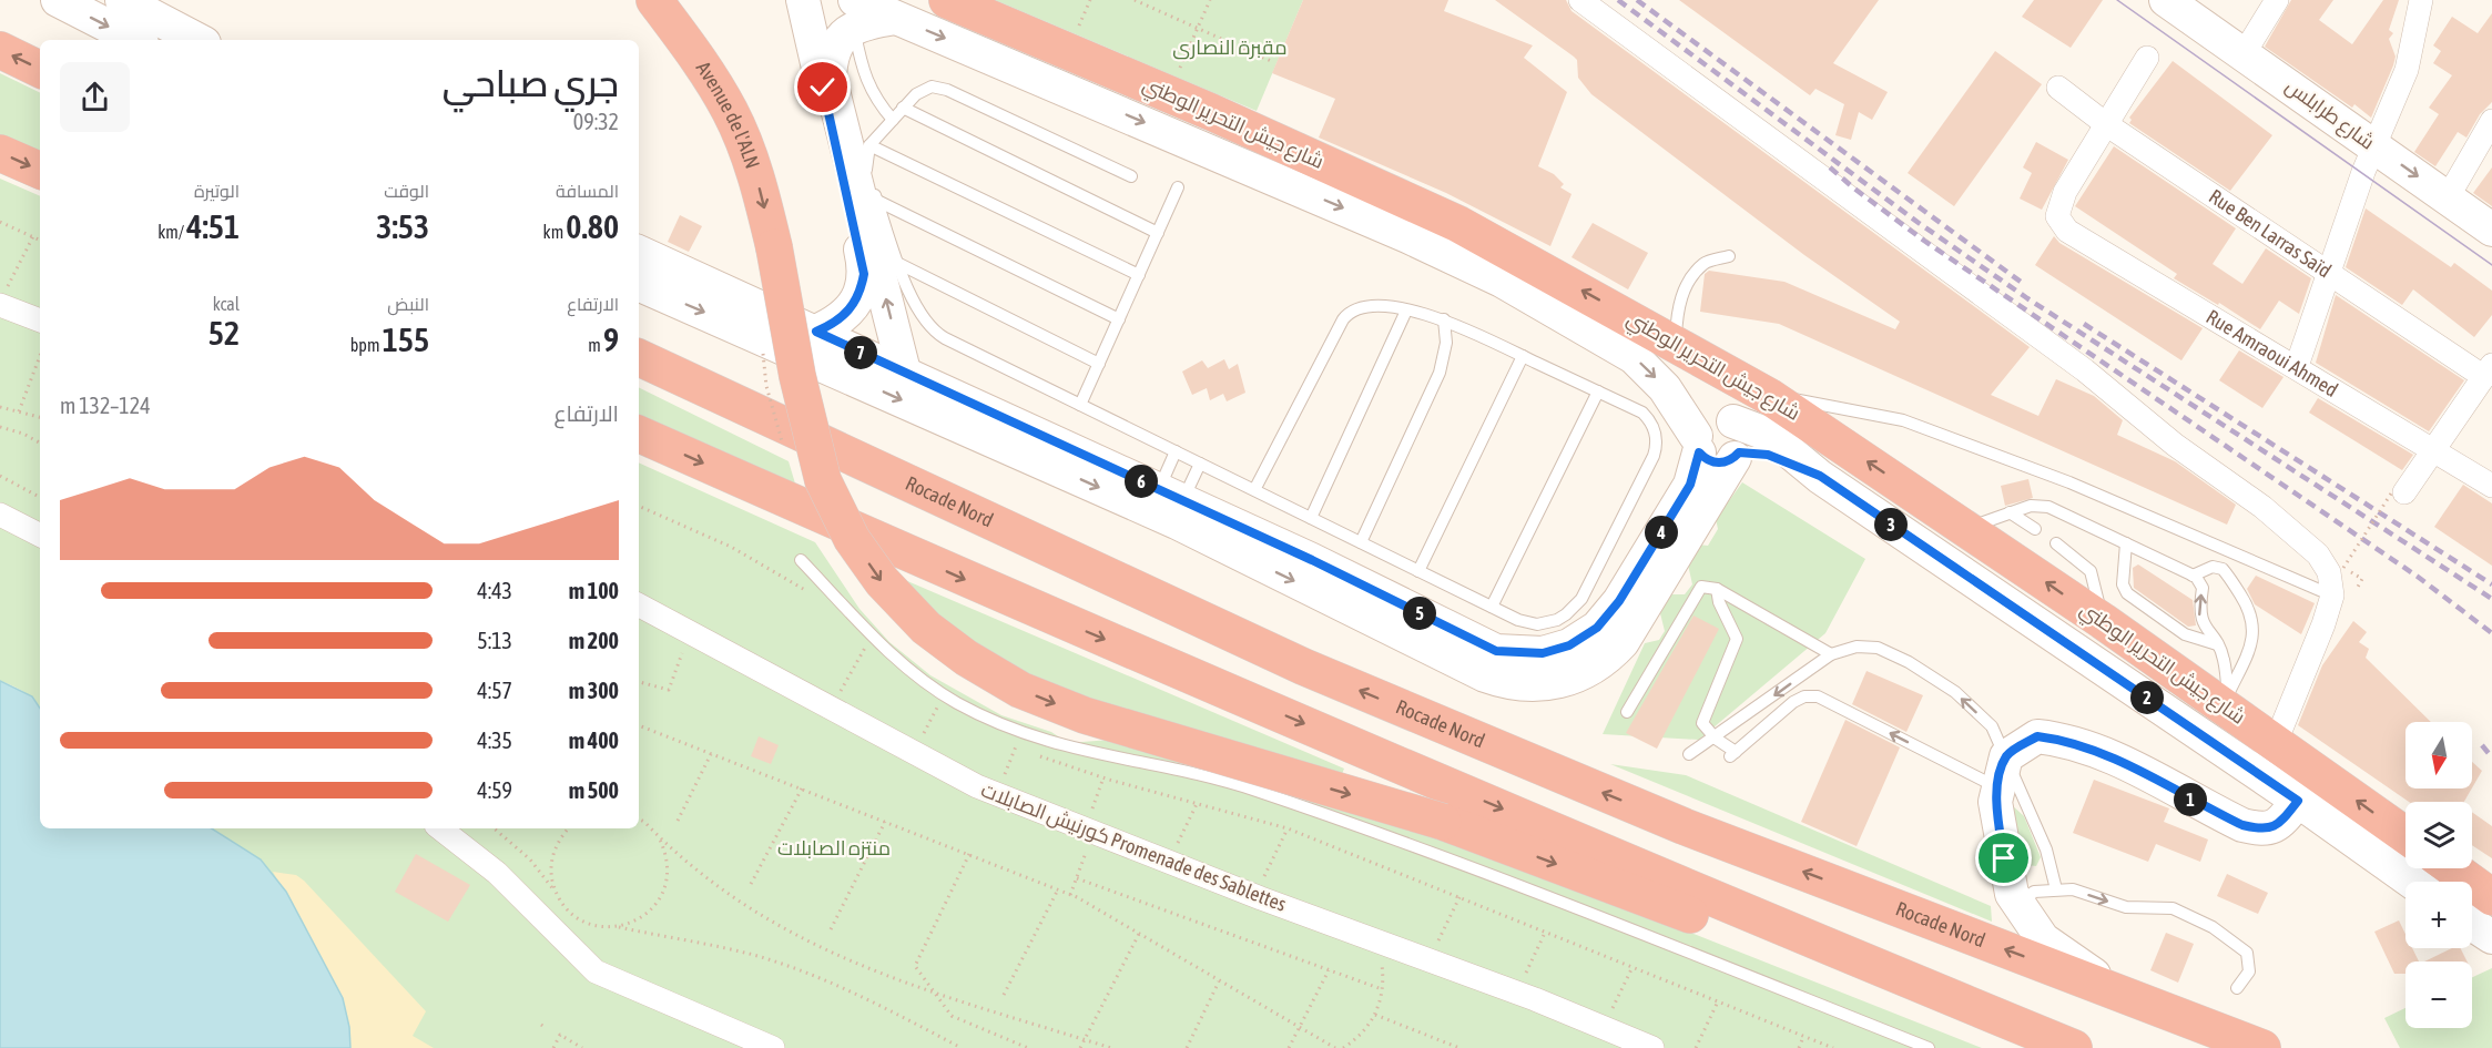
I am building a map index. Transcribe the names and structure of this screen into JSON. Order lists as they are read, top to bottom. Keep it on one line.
{"streets":{"highway":["Avenue de l'ALN","شارع جيش التحرير الوطني","Rocade Nord"],"street":["شارع طرابلس","Rue Ben Larras Saïd","Rue Amraoui Ahmed","كورنيش الصابلات Promenade des Sablettes"]},"crossings":[["Rue Ben Larras Saïd","Rue Amraoui Ahmed"]],"one_way":["شارع جيش التحرير الوطني"],"parks":["مقبرة النصارى","منتزه الصابلات"],"north":"bottom","page":{"heading":["جري صباحي","09:32"],"stats":[["المسافة","0.80 km"],["الوقت","3:53"],["الوتيرة","4:51 /km"],["الارتفاع","9 m"],["النبض","155 bpm"],["kcal","52"]],"pins":["7","6","3","4","5","2","1"],"chart":["الارتفاع","124–132 m"],"list":[{"name":"100 m","note":"4:43"},{"name":"200 m","note":"5:13"},{"name":"300 m","note":"4:57"},{"name":"400 m","note":"4:35"},{"name":"500 m","note":"4:59"}],"map_buttons":["+","−"]}}
